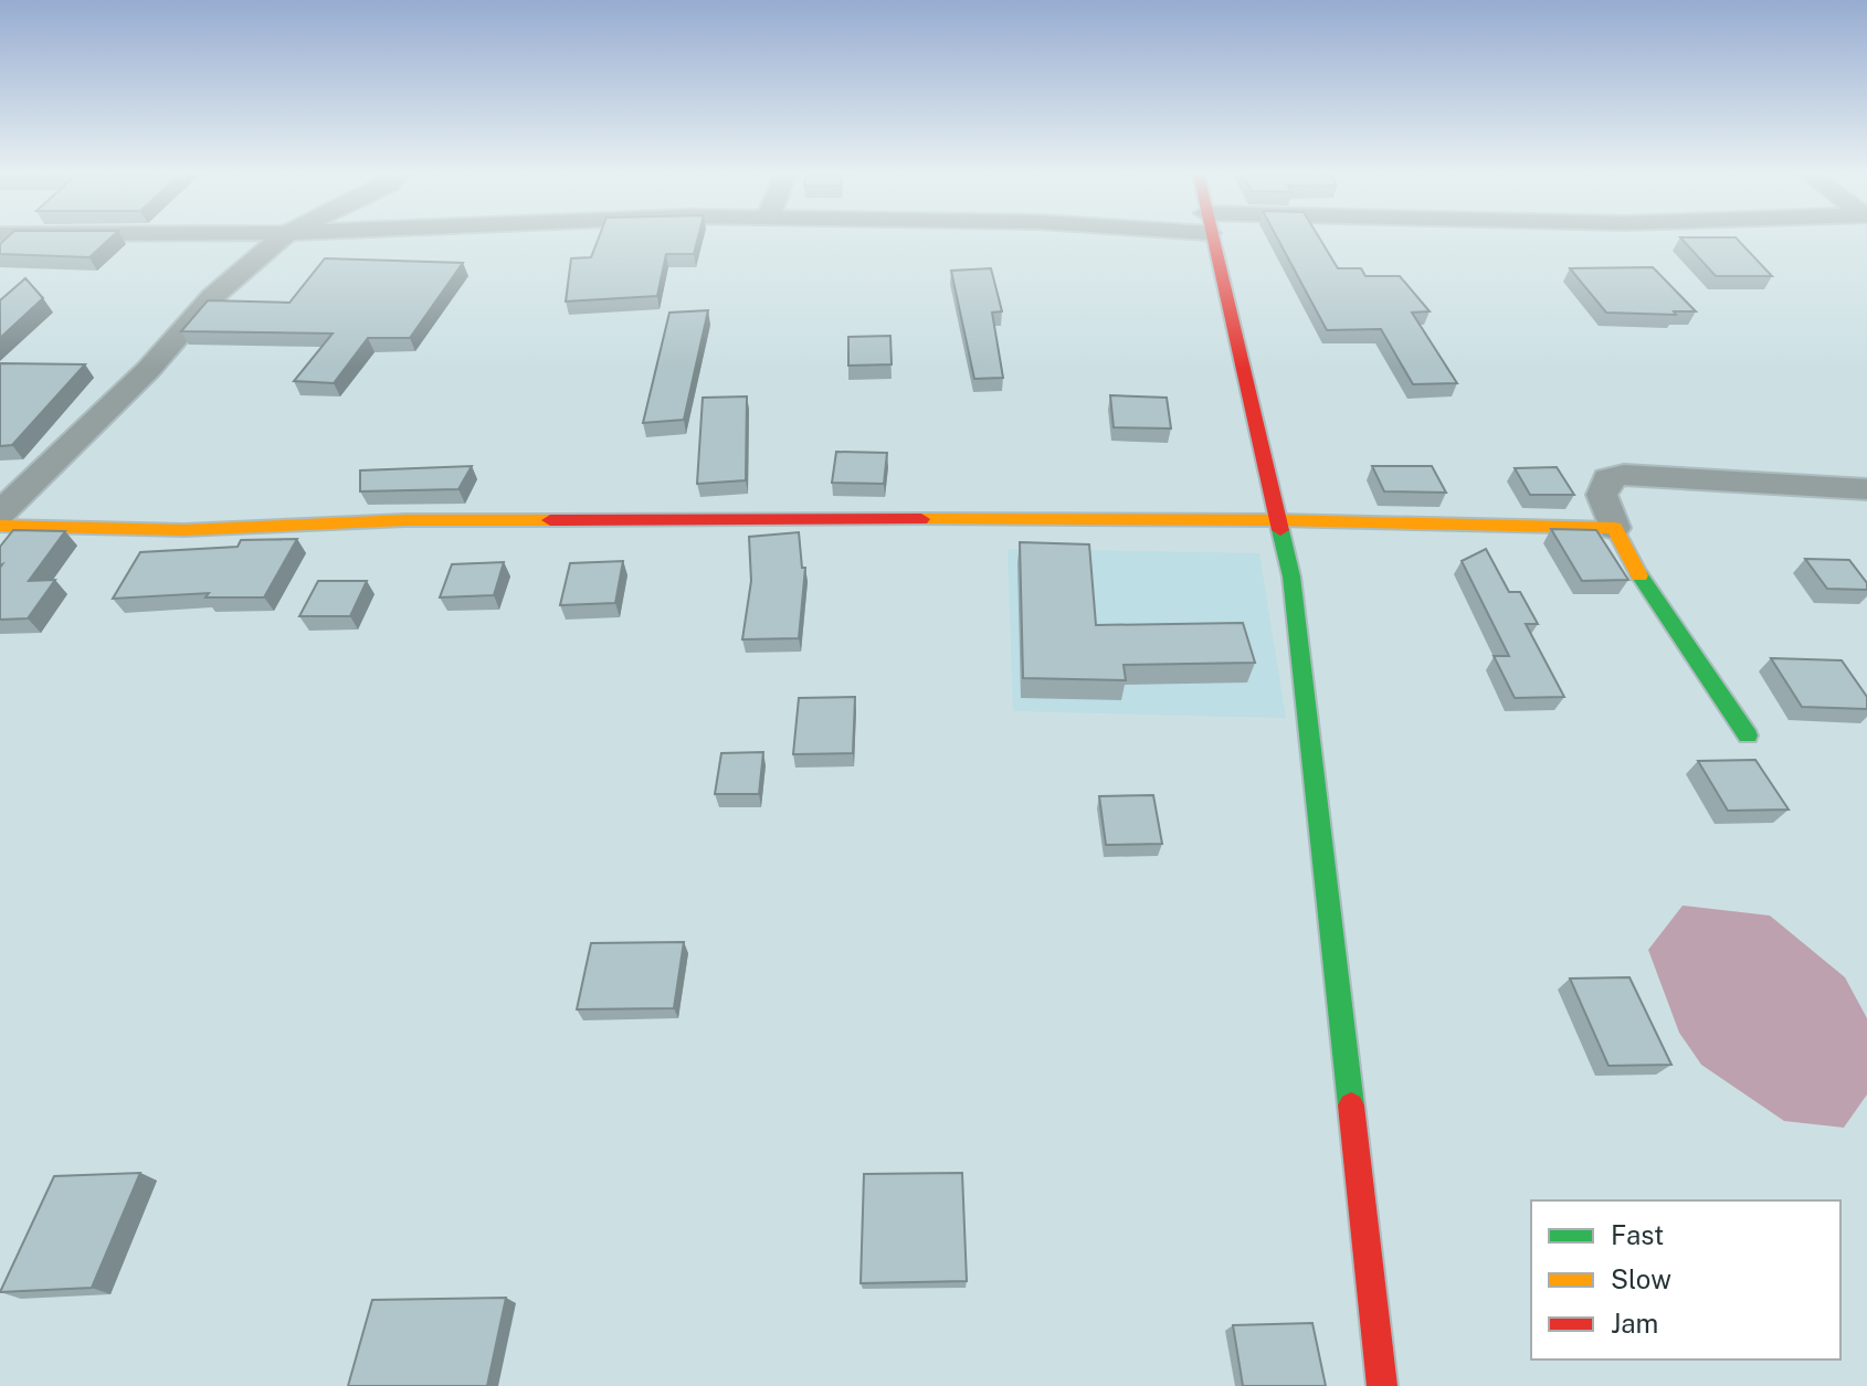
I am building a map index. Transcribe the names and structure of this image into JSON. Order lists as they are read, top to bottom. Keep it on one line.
{"legend":["Fast","Slow","Jam"]}
